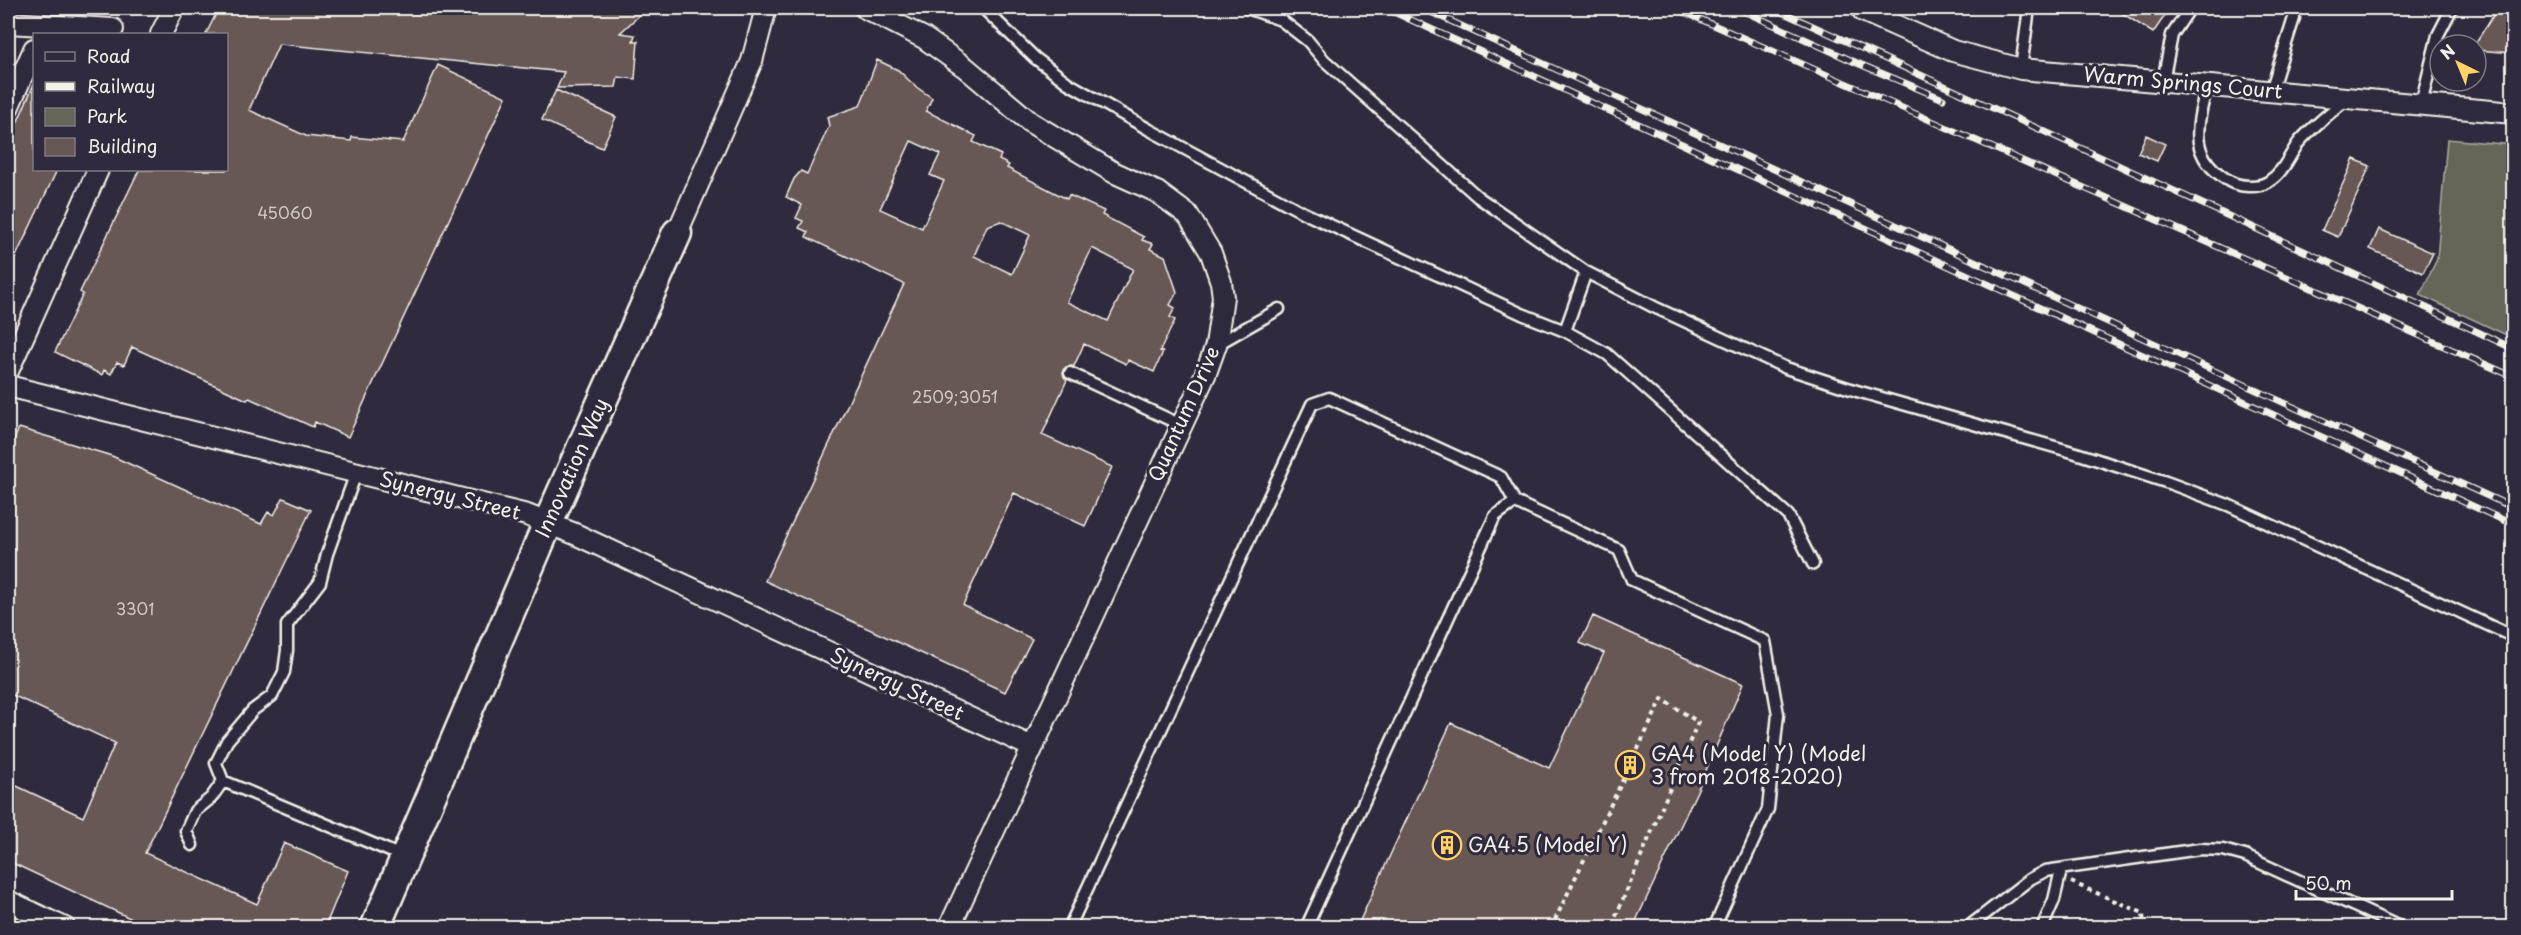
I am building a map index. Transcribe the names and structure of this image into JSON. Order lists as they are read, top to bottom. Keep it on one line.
{"streets":{"street":["Warm Springs Court","Quantum Drive","Innovation Way","Synergy Street"]},"crossings":[["Quantum Drive","Synergy Street"],["Innovation Way","Synergy Street"]],"places":{"building":["GA4 (Model Y) (Model 3 from 2018-2020)","GA4.5 (Model Y)"]},"house_numbers":["45060","2509;3051","3301"],"legend":["Road","Railway","Park","Building"],"scale_bar":"50 m","north":"top left"}
